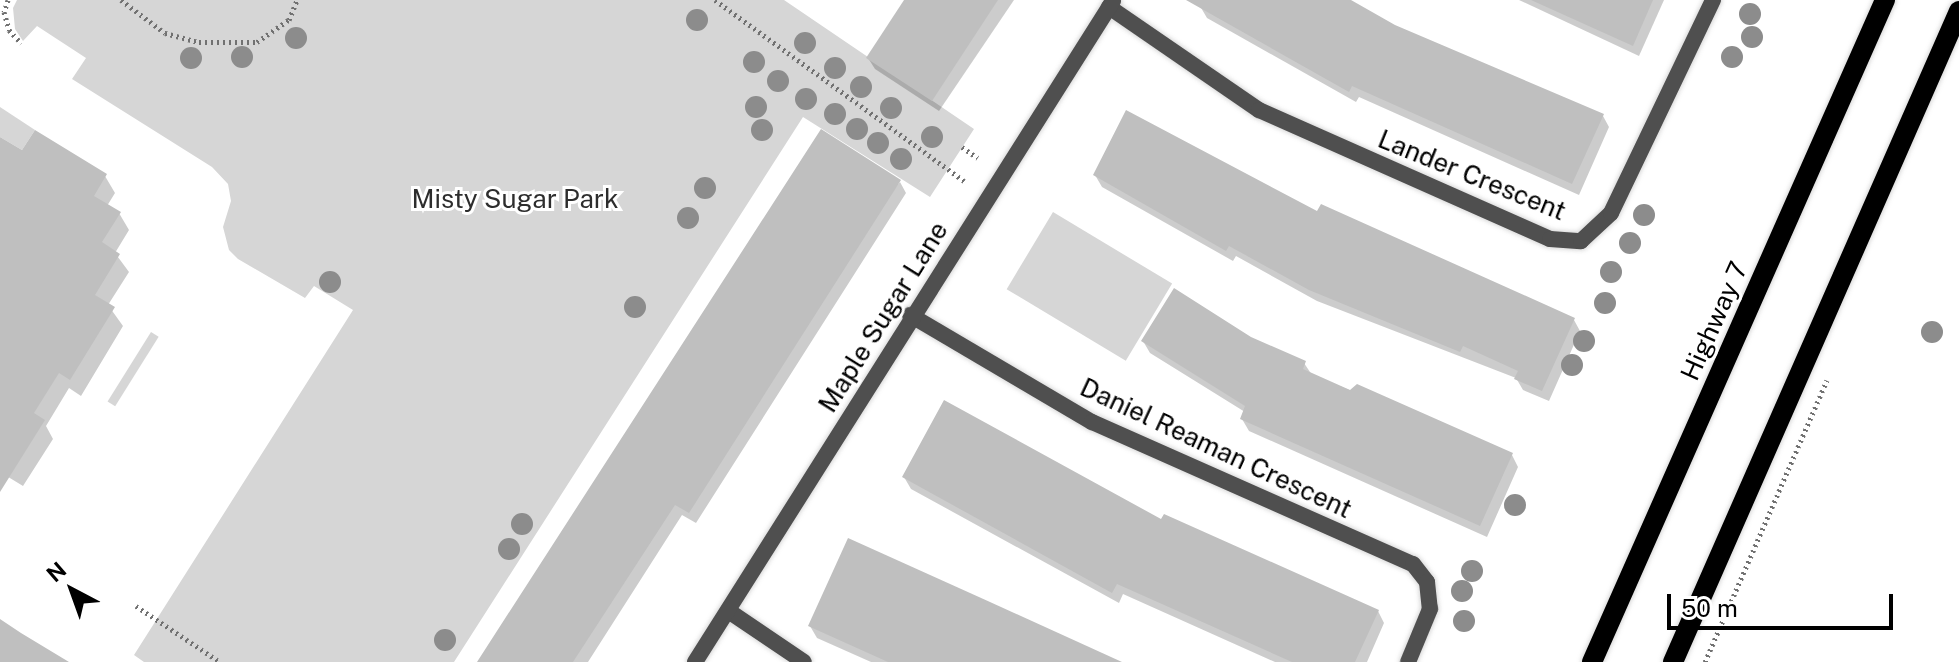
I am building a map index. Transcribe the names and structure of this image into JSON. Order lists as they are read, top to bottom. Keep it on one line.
{"streets":{"main road":["Highway 7"],"street":["Lander Crescent","Maple Sugar Lane","Daniel Reaman Crescent"]},"crossings":[["Lander Crescent","Maple Sugar Lane"],["Maple Sugar Lane","Daniel Reaman Crescent"]],"parks":["Misty Sugar Park"],"scale_bar":"50 m","north":"top left"}
